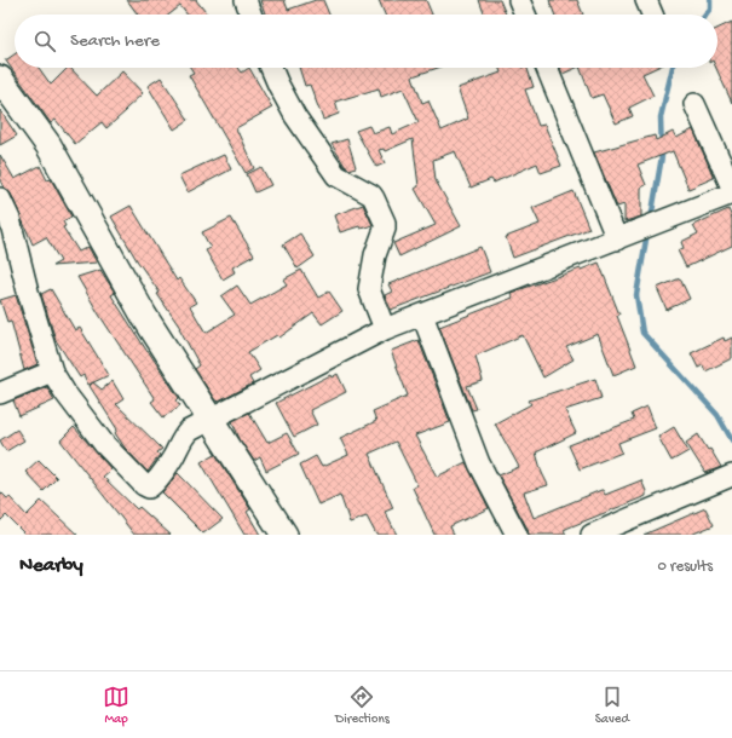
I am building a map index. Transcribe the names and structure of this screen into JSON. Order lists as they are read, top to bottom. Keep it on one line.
{"page":{"search":"Search here","heading":["Nearby","0 results"],"nav":["Map","Directions","Saved"]}}
